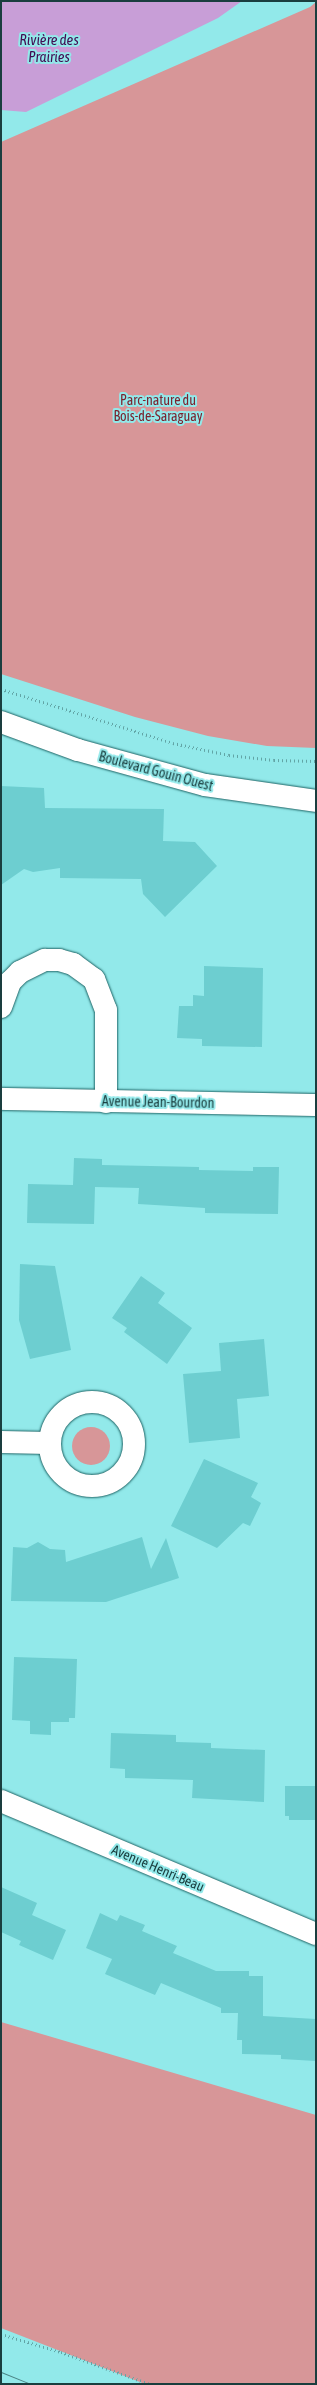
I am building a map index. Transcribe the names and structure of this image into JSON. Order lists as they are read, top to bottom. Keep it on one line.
{"streets":{"street":["Boulevard Gouin Ouest","Avenue Jean-Bourdon","Avenue Henri-Beau"]},"water":["Rivière des Prairies"],"parks":["Parc-nature du Bois-de-Saraguay"]}
